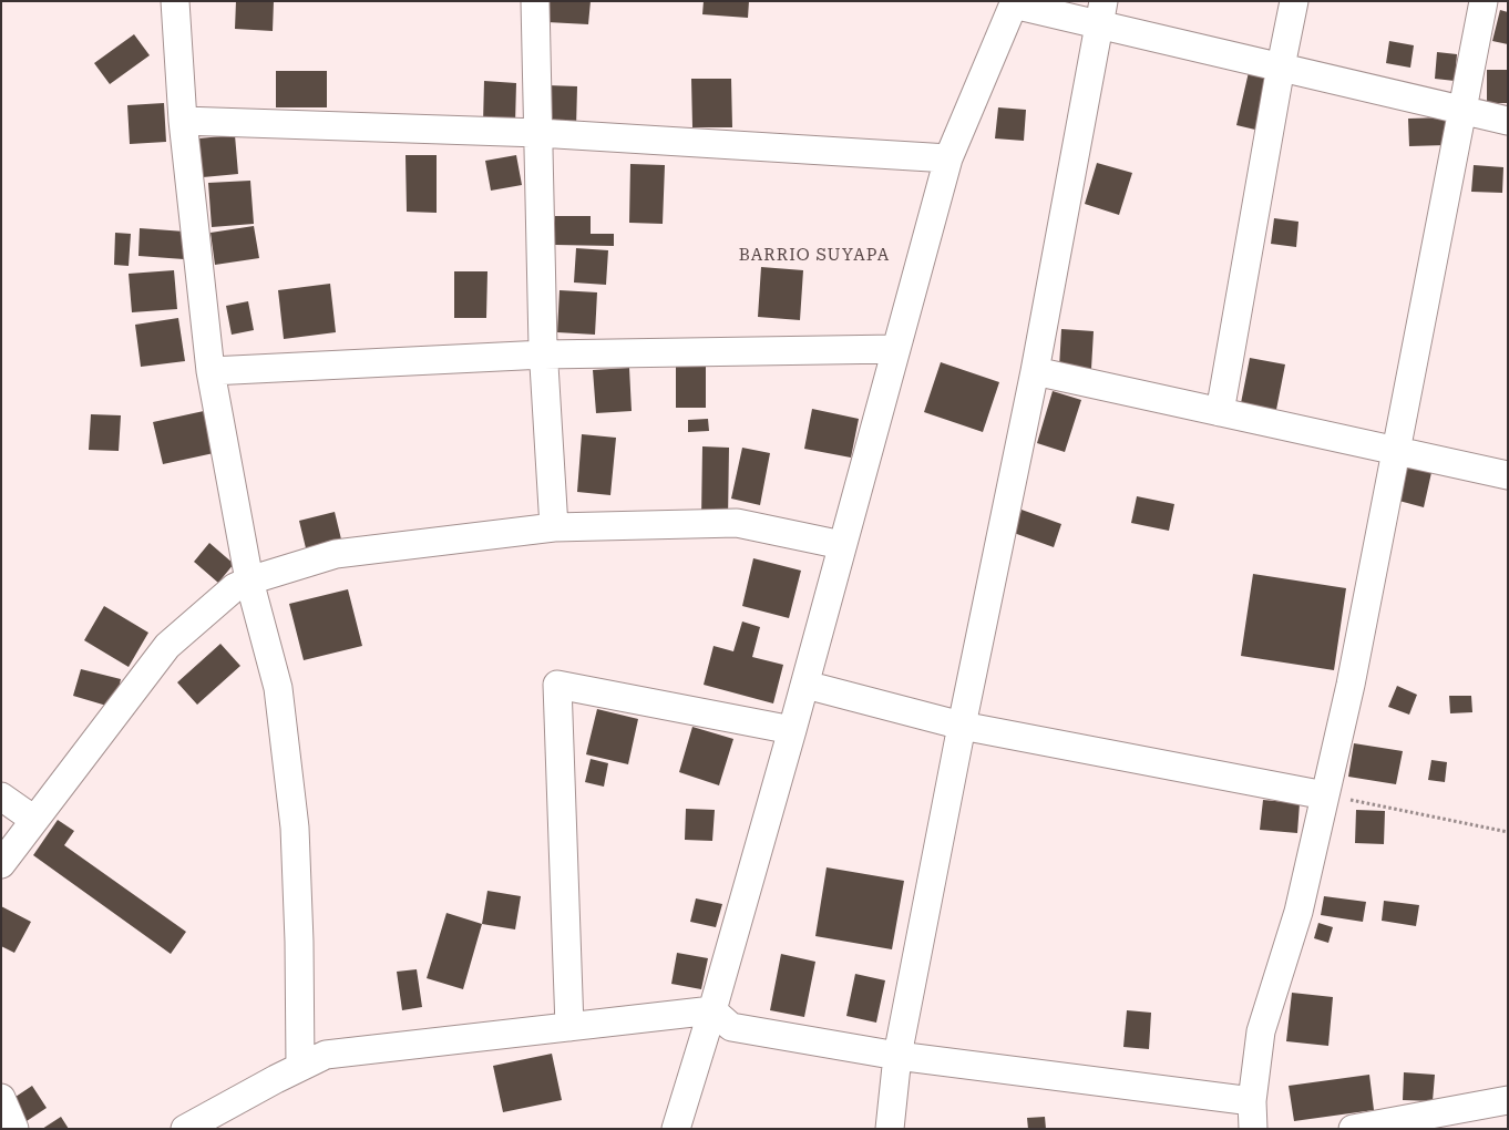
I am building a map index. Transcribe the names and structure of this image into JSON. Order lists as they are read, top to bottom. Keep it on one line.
{"districts":["BARRIO SUYAPA"]}
